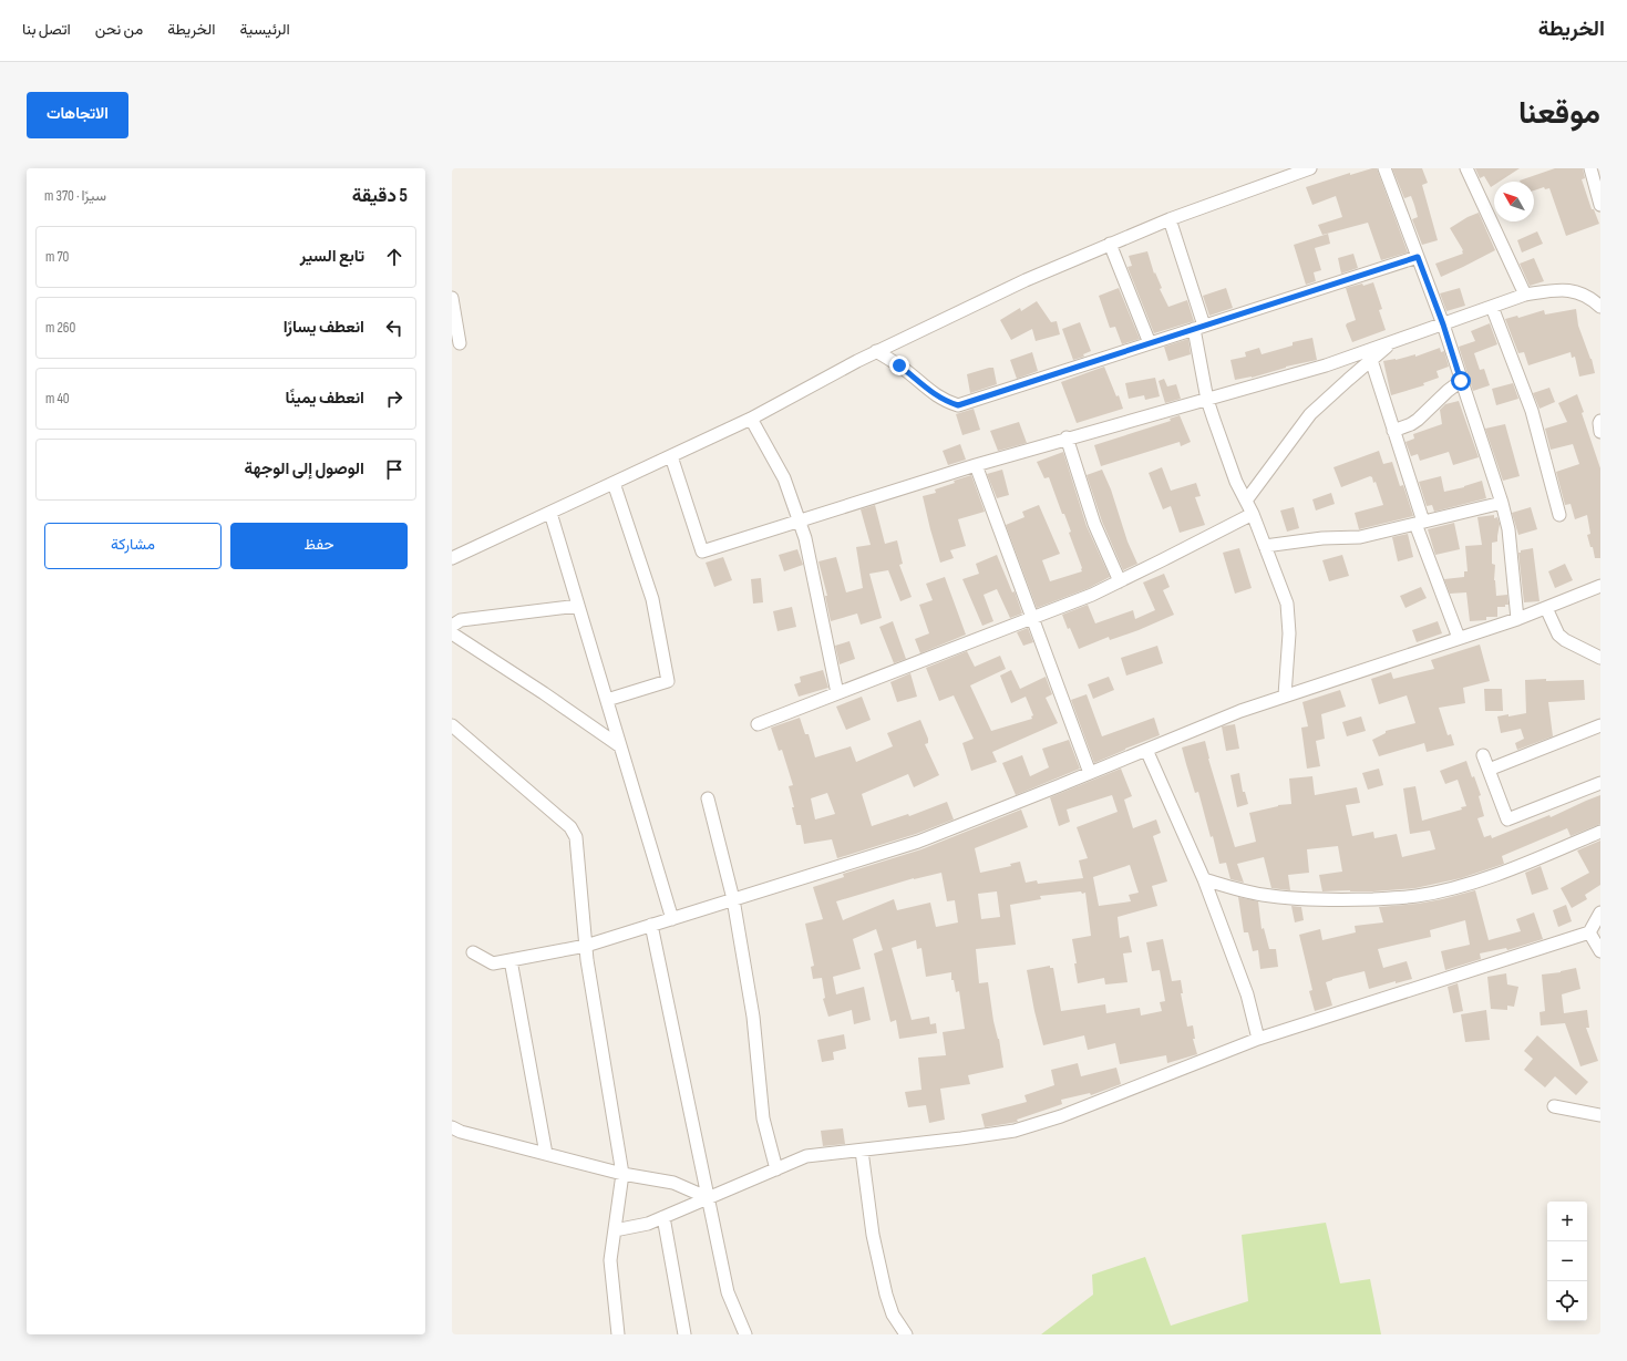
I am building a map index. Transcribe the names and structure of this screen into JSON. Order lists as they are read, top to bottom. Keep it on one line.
{"north":"top left","page":{"header":"الخريطة","nav":["الرئيسية","الخريطة","من نحن","اتصل بنا"],"title":"موقعنا","buttons":["الاتجاهات",["حفظ","مشاركة"]],"heading":["5 دقيقة","سيرًا · 370 m"],"list":[["تابع السير","70 m"],["انعطف يسارًا","260 m"],["انعطف يمينًا","40 m"],"الوصول إلى الوجهة"],"map_buttons":["+","−"]}}
